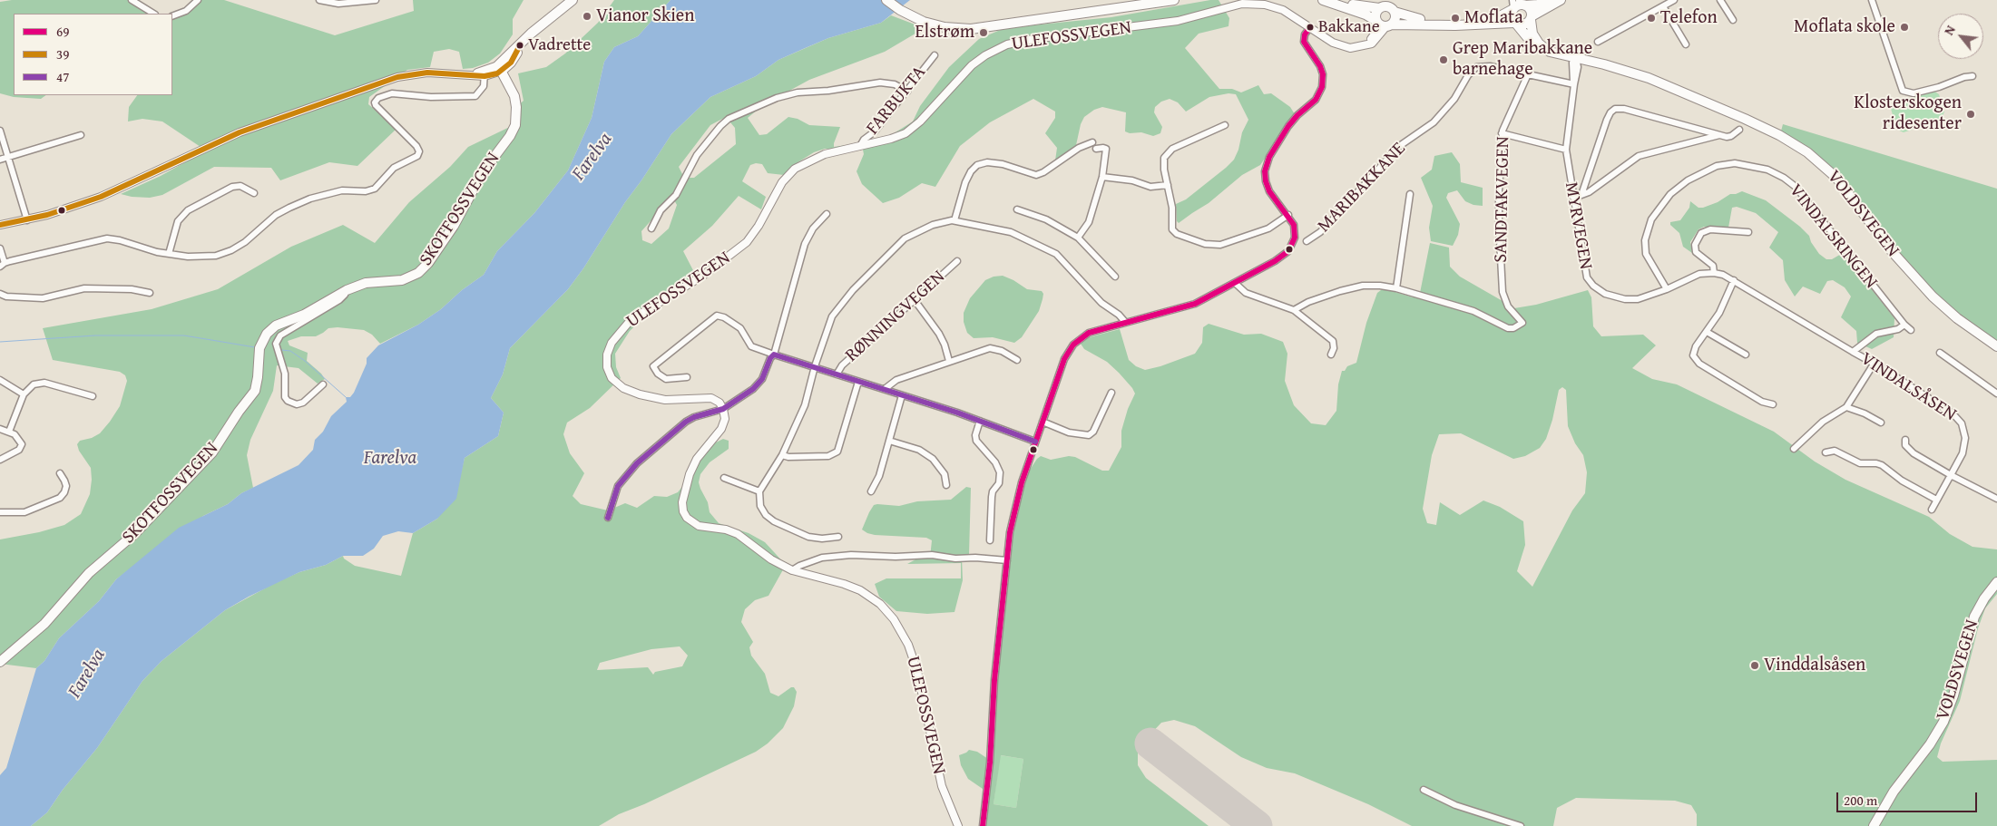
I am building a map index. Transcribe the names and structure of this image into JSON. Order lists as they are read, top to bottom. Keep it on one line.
{"streets":{"main road":["SKOTFOSSVEGEN","VOLDSVEGEN"],"street":["ULEFOSSVEGEN","FARBUKTA","MARIBAKKANE","SANDTAKVEGEN","MYRVEGEN","VINDALSRINGEN","RØNNINGVEGEN","VINDALSÅSEN"]},"crossings":[["ULEFOSSVEGEN","FARBUKTA"],["MARIBAKKANE","SANDTAKVEGEN"],["MARIBAKKANE","MYRVEGEN"],["VOLDSVEGEN","MYRVEGEN"],["MYRVEGEN","VINDALSRINGEN"]],"water":["Farelva"],"places":["Vianor Skien","Moflata","Telefon","Bakkane","Moflata skole","Elstrøm","Vadrette","Grep Maribakkane barnehage","Klosterskogen ridesenter","Vinddalsåsen"],"lines":["transit line 69","transit line 39","transit line 47"],"legend":["69","39","47"],"scale_bar":"200 m","north":"top left"}
